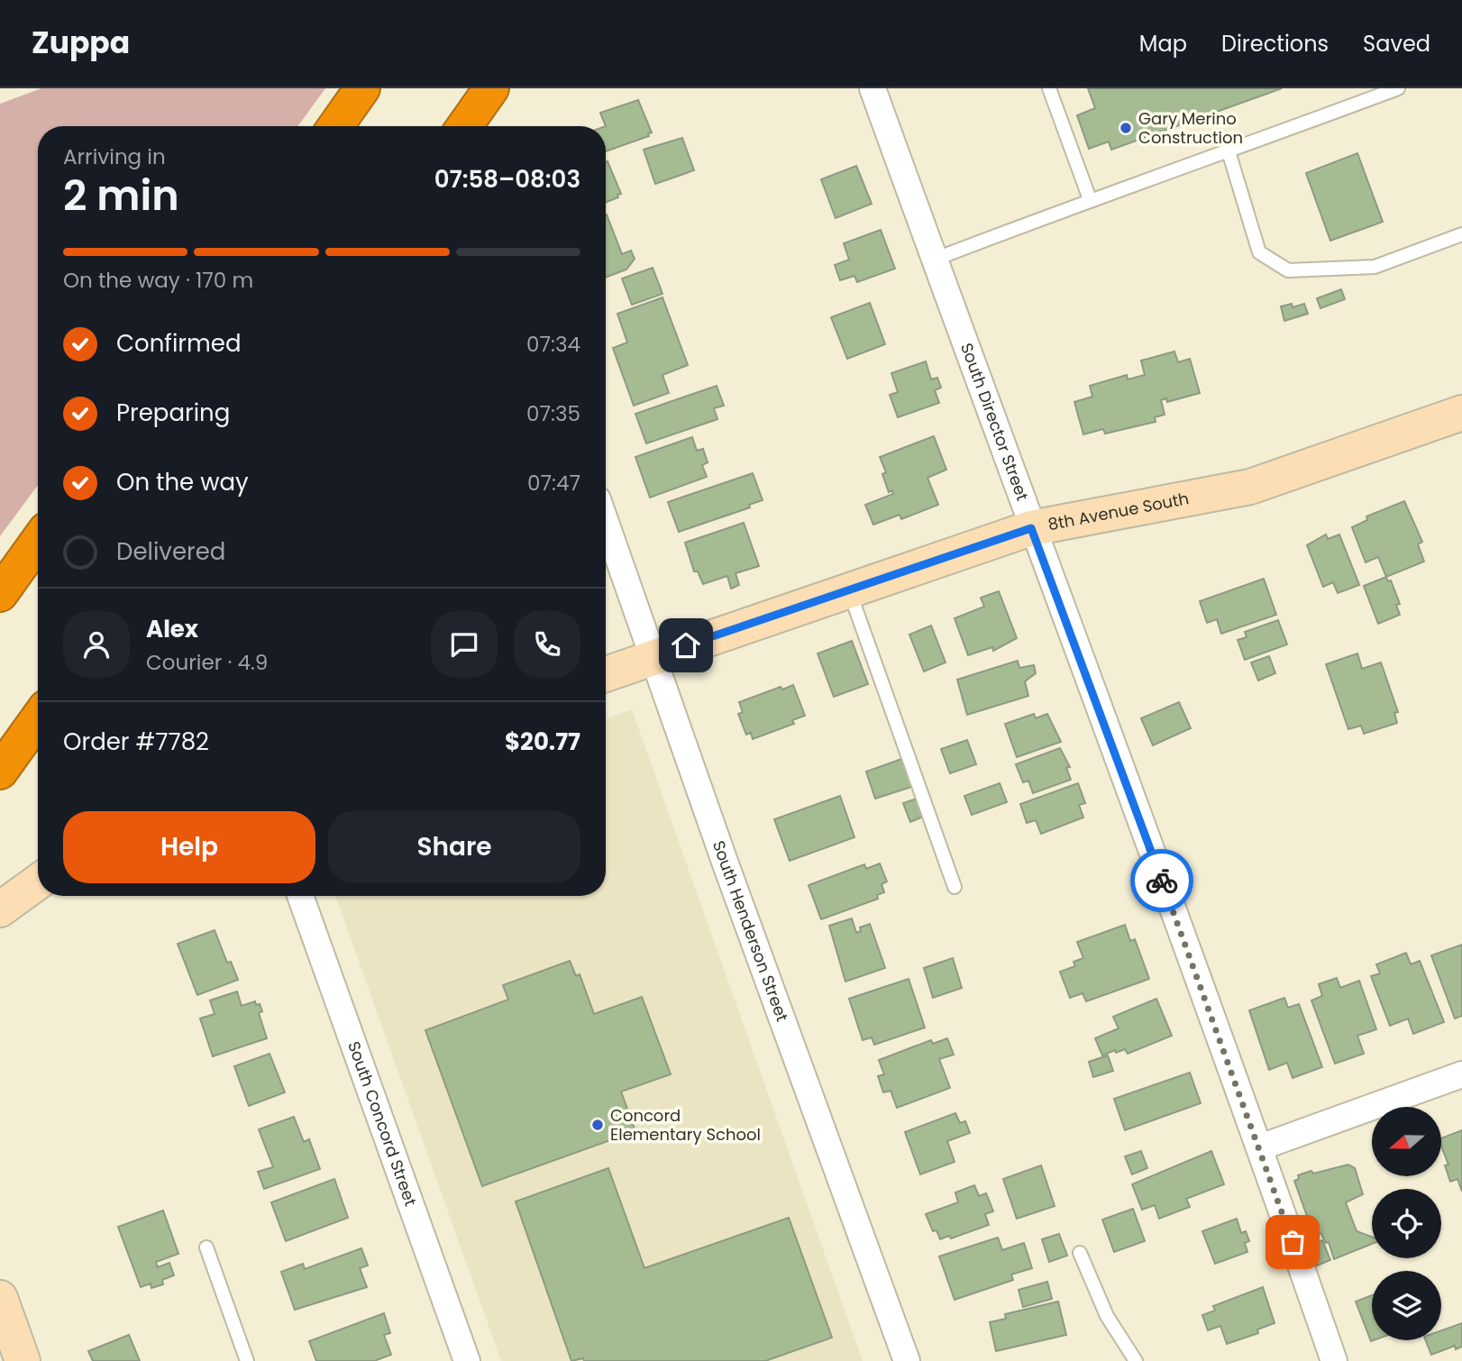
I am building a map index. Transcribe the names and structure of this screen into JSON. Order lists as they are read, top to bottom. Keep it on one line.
{"streets":{"street":["South Director Street","8th Avenue South","South Henderson Street","South Concord Street"]},"crossings":[["South Director Street","8th Avenue South"],["8th Avenue South","South Henderson Street"]],"places":["Gary Merino Construction","Concord Elementary School"],"north":"left","page":{"header":"Zuppa","nav":["Map","Directions","Saved"],"heading":["2 min","Arriving in","07:58–08:03"],"panel":["Alex","Courier · 4.9","Order #7782","$20.77"],"bar":"On the way · 170 m","list":[["Confirmed","07:34"],["Preparing","07:35"],["On the way","07:47"],"Delivered"],"buttons":["Help","Share"]}}
